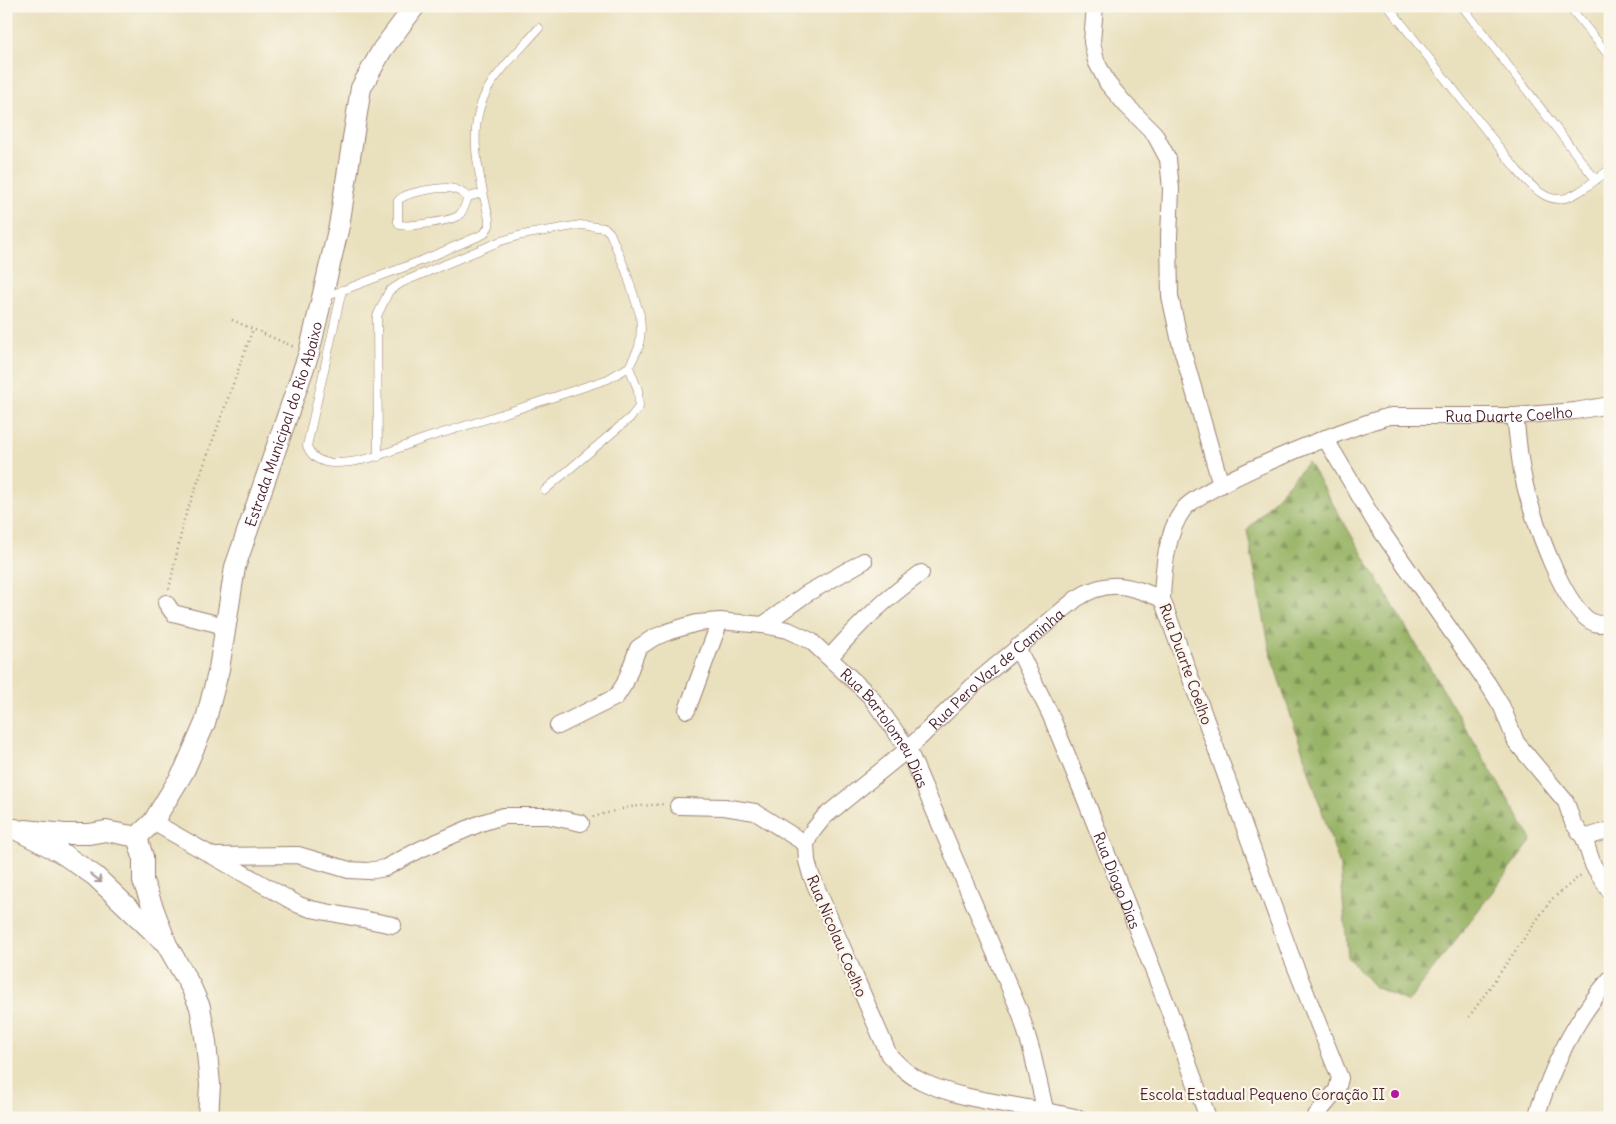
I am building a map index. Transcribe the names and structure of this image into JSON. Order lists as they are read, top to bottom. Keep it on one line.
{"streets":{"street":["Rua Duarte Coelho","Estrada Municipal do Rio Abaixo","Rua Pero Vaz de Caminha","Rua Bartolomeu Dias","Rua Diogo Dias","Rua Nicolau Coelho"]},"crossings":[["Rua Duarte Coelho","Rua Pero Vaz de Caminha"],["Rua Pero Vaz de Caminha","Rua Bartolomeu Dias"],["Rua Pero Vaz de Caminha","Rua Diogo Dias"],["Rua Pero Vaz de Caminha","Rua Nicolau Coelho"],["Rua Bartolomeu Dias","Rua Nicolau Coelho"]],"places":["Escola Estadual Pequeno Coração II"]}
